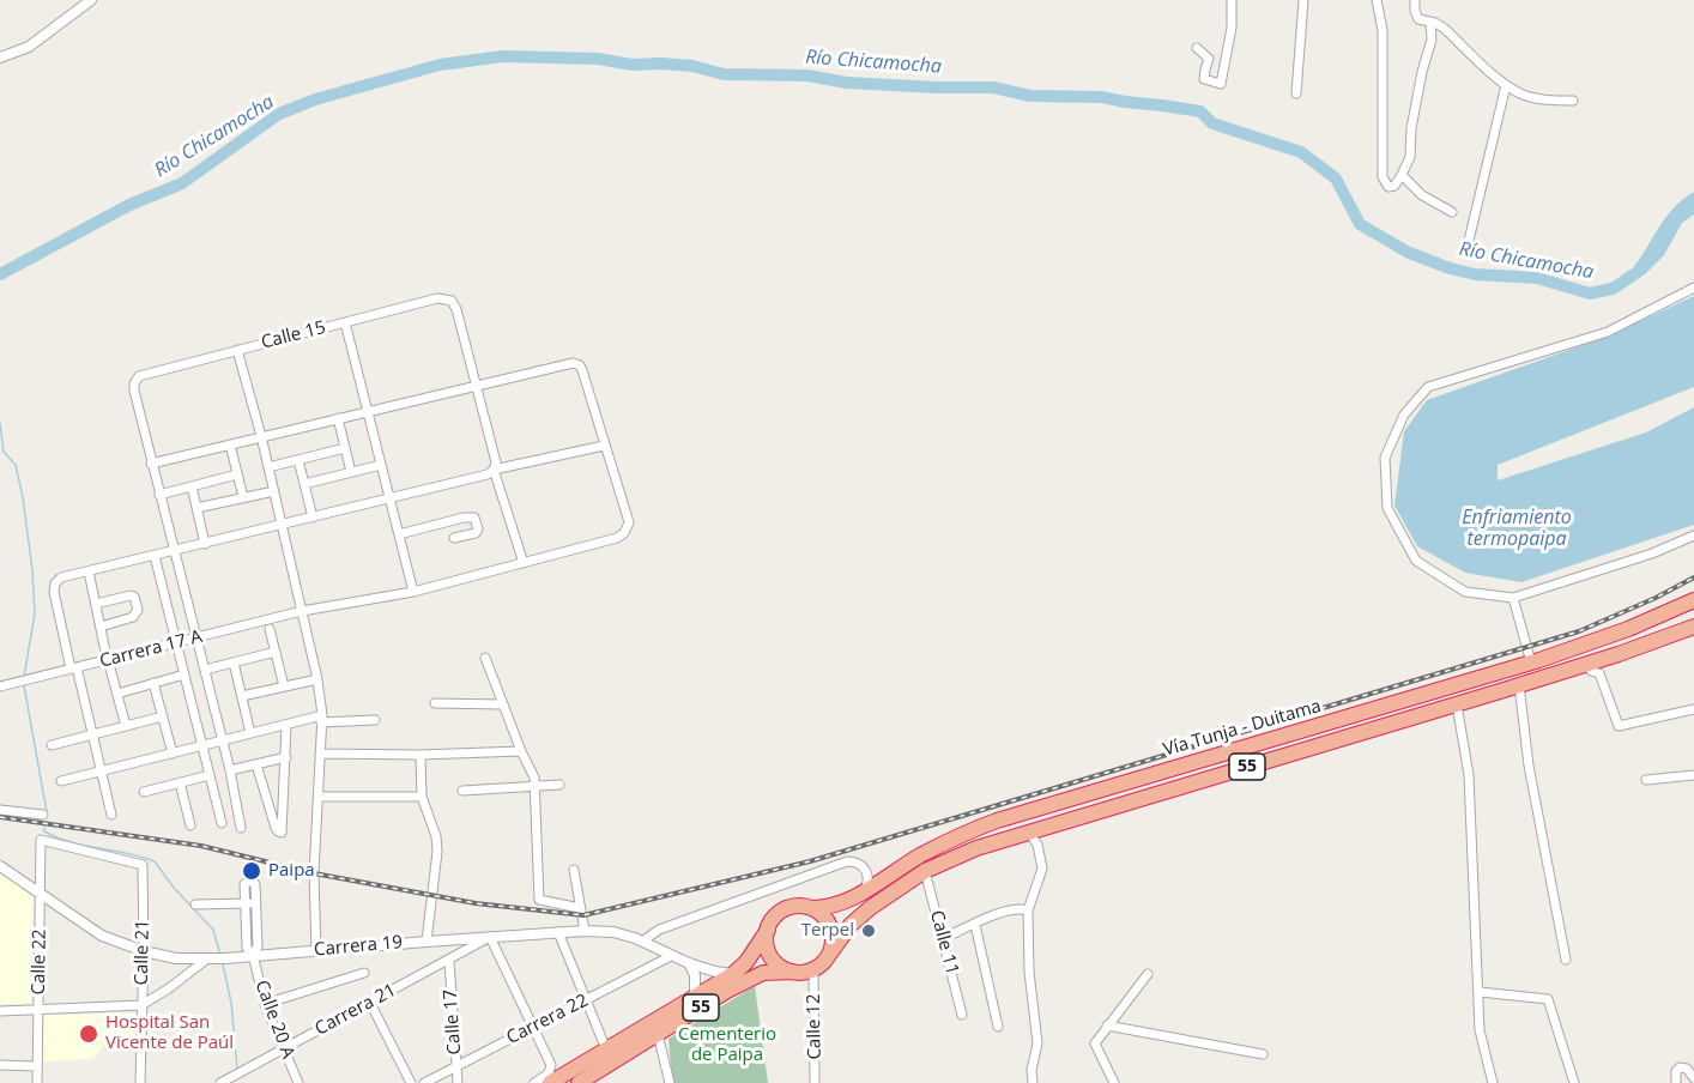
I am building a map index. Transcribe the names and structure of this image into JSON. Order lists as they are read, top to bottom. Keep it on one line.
{"streets":{"highway":["Vía Tunja - Duitama","55"],"street":["Calle 15","Carrera 17 A","Calle 11","Carrera 19","Calle 21","Calle 22","Carrera 21","Calle 20 A","Carrera 22","Calle 17","Calle 12"]},"crossings":[["Calle 15","Carrera 17 A"],["Vía Tunja - Duitama","55"],["Vía Tunja - Duitama","Calle 11"],["Vía Tunja - Duitama","Calle 12"],["55","Carrera 19"],["55","Calle 12"],["Carrera 19","Calle 21"],["Carrera 19","Calle 22"],["Carrera 19","Carrera 21"],["Carrera 19","Calle 20 A"],["Carrera 19","Carrera 22"],["Calle 21","Calle 22"],["Carrera 21","Calle 20 A"],["Carrera 21","Calle 17"],["Carrera 22","Calle 17"]],"water":["Río Chicamocha","Enfriamiento termopaipa"],"parks":["Cementerio de Paipa"],"places":["Paipa","Terpel","Hospital San Vicente de Paúl"]}
